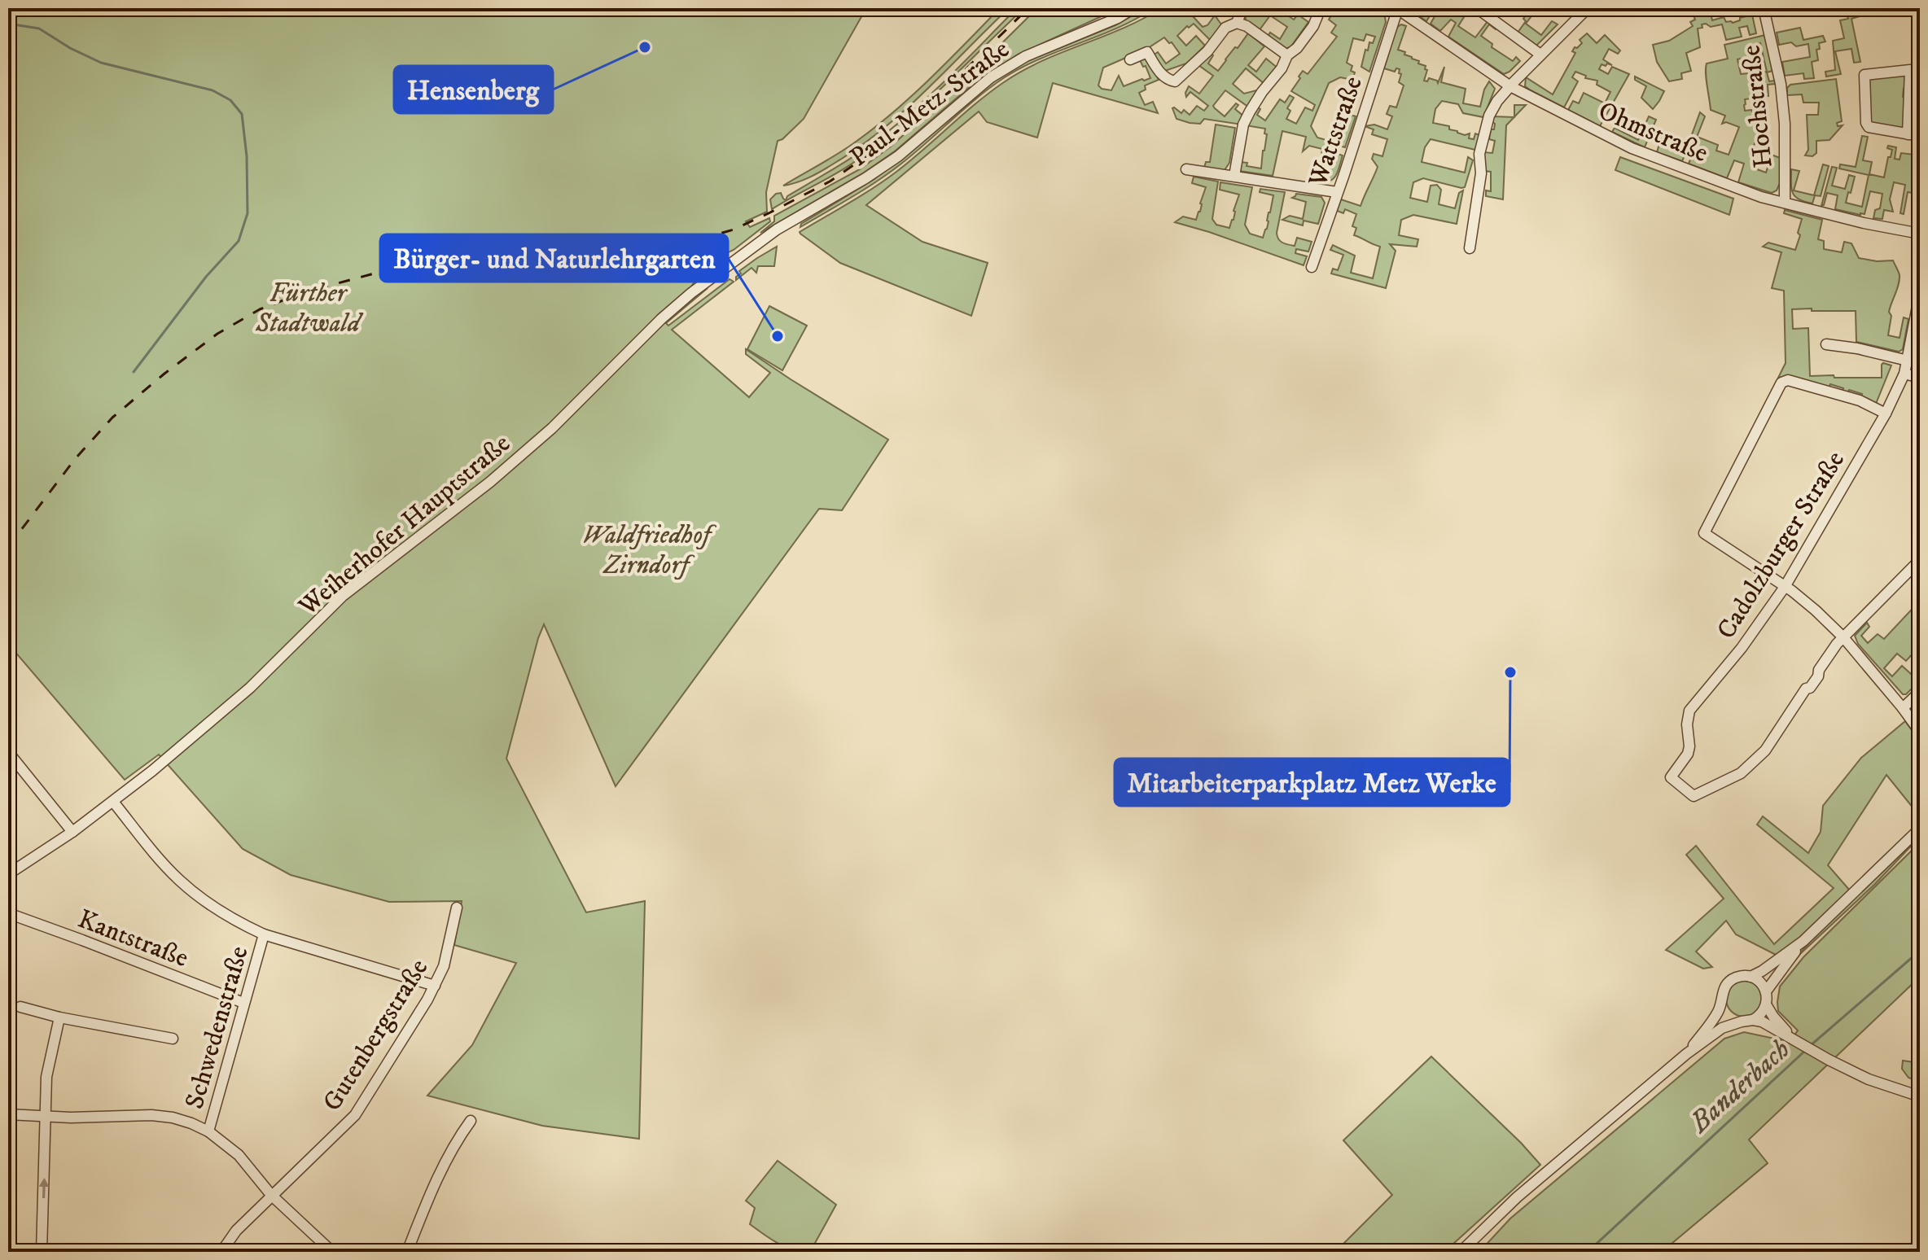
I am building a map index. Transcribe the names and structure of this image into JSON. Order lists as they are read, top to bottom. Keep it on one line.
{"streets":{"street":["Paul-Metz-Straße","Hochstraße","Wattstraße","Ohmstraße","Weiherhofer Hauptstraße","Cadolzburger Straße","Kantstraße","Schwedenstraße","Gutenbergstraße"]},"crossings":[["Paul-Metz-Straße","Weiherhofer Hauptstraße"],["Hochstraße","Ohmstraße"],["Wattstraße","Ohmstraße"],["Kantstraße","Schwedenstraße"]],"water":["Banderbach"],"parks":["Fürther Stadtwald","Waldfriedhof Zirndorf"],"places":["Hensenberg","Bürger- und Naturlehrgarten","Mitarbeiterparkplatz Metz Werke"]}
